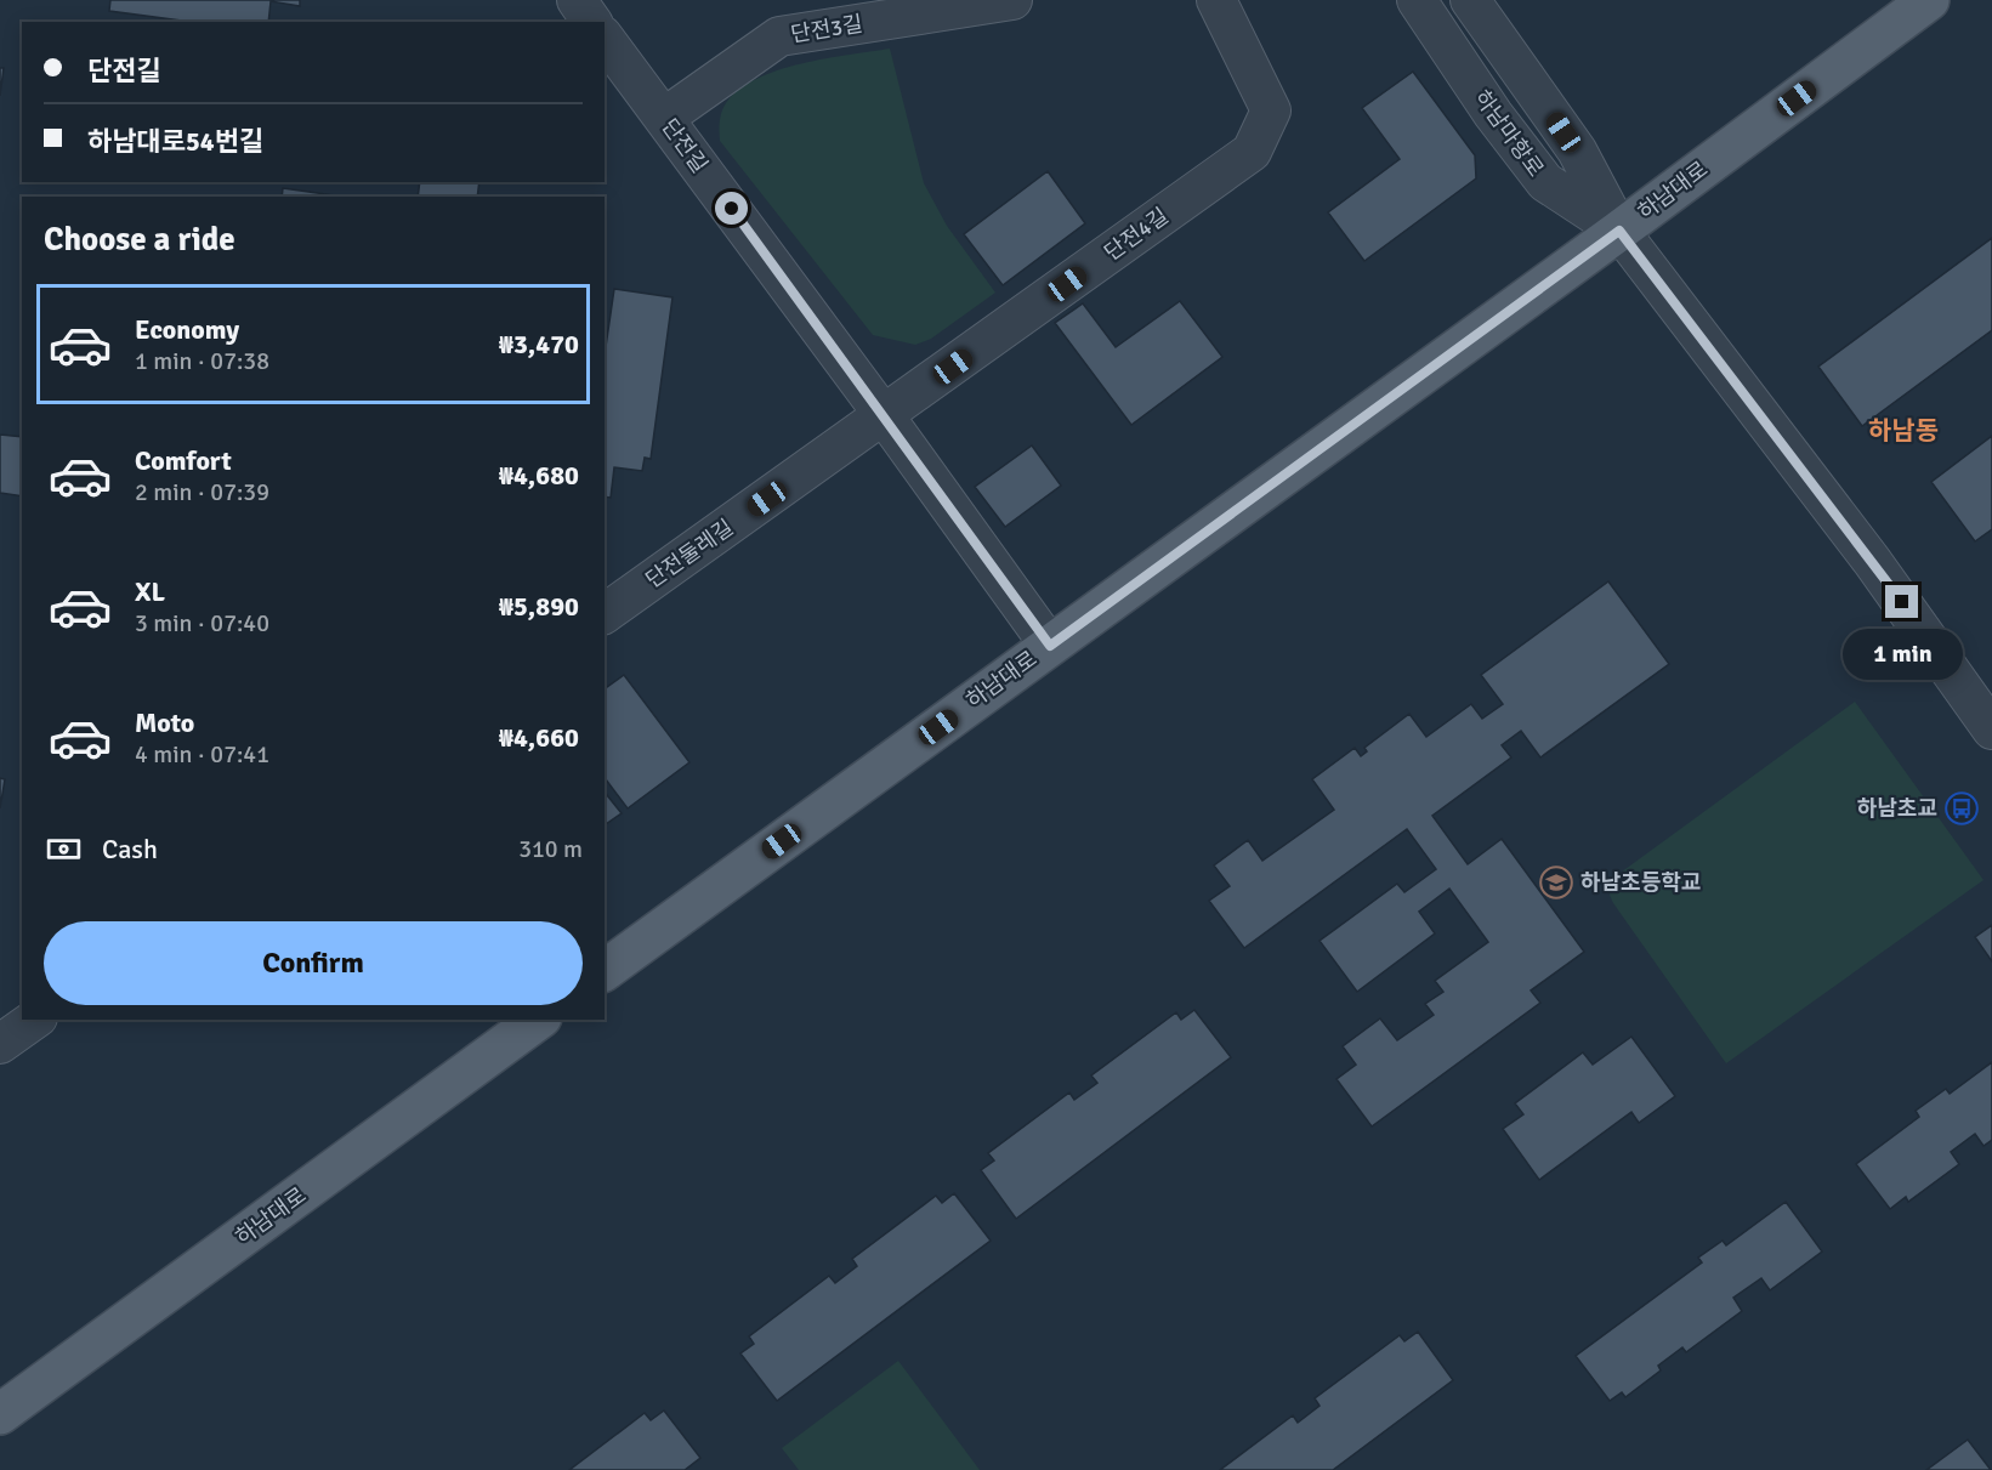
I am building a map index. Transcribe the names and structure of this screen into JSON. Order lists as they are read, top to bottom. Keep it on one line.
{"streets":{"main road":["하남대로"],"street":["단전3길","하남마항로","단전길","단전4길","단전둘레길"]},"crossings":[["단전3길","단전길"],["하남마항로","하남대로"],["단전길","하남대로"],["단전길","단전4길"],["단전길","단전둘레길"],["단전4길","단전둘레길"]],"districts":["하남동"],"places":{"bus stop":["하남초교"],"school or university":["하남초등학교"]},"page":{"banner":["단전길","하남대로54번길"],"heading":"Choose a ride","list":[{"name":"Economy","note":"1 min · 07:38","value":"₩3,470"},{"name":"Comfort","note":"2 min · 07:39","value":"₩4,680"},{"name":"XL","note":"3 min · 07:40","value":"₩5,890"},{"name":"Moto","note":"4 min · 07:41","value":"₩4,660"}],"bubble":"1 min","pay":["Cash","310 m"],"buttons":"Confirm"}}
